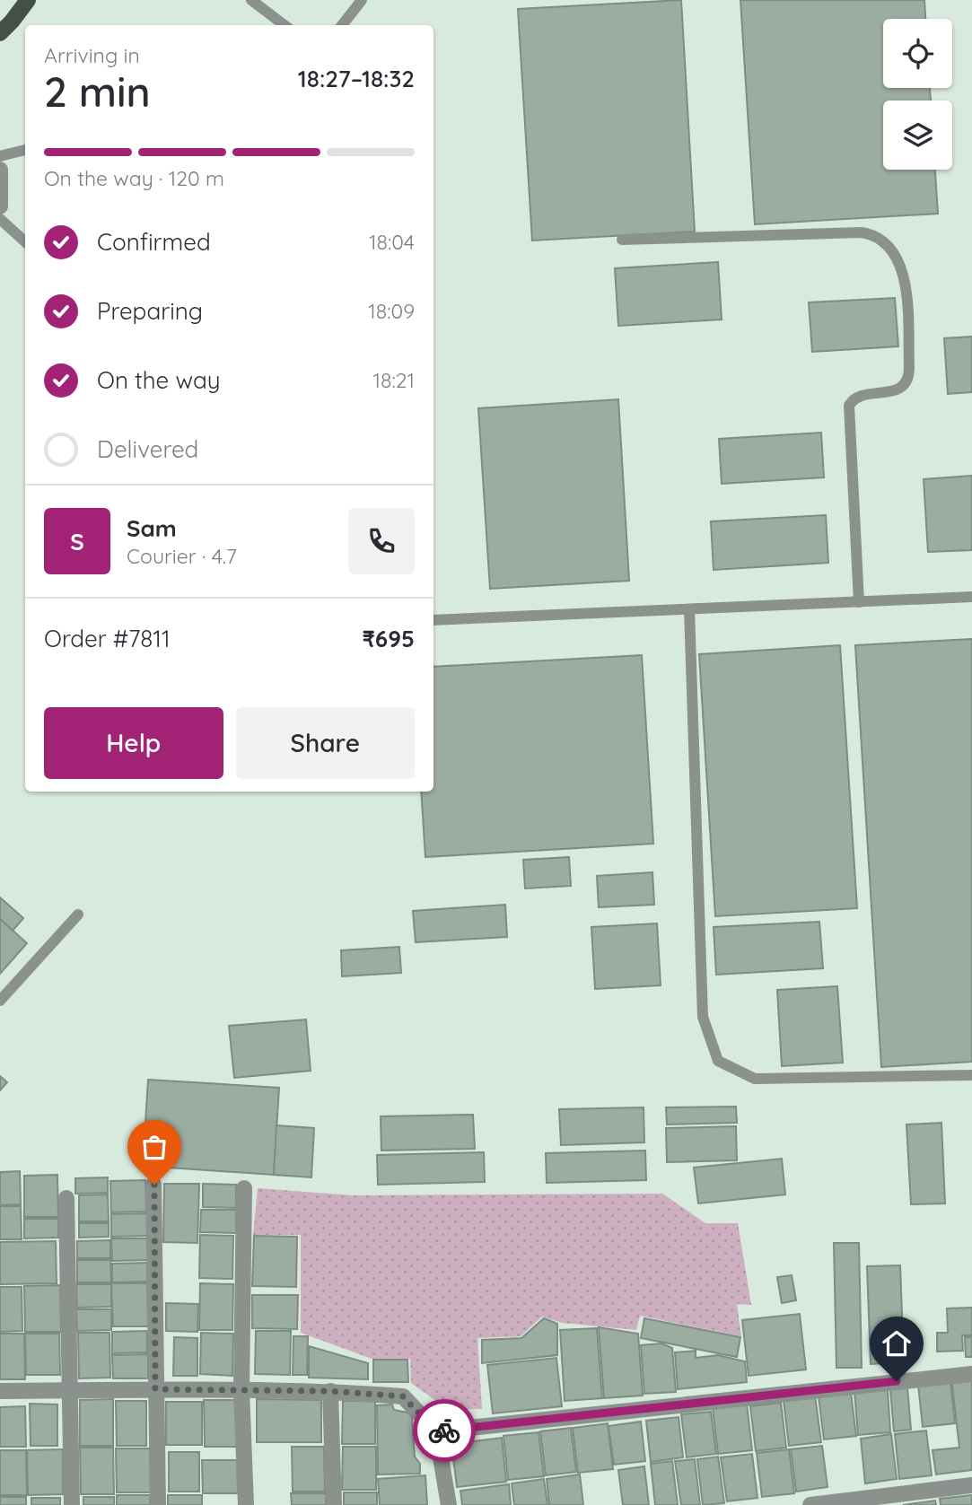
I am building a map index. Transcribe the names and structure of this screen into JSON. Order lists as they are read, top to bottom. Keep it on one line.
{"page":{"heading":["2 min","Arriving in","18:27–18:32"],"panel":["Sam","Courier · 4.7","Order #7811","₹695"],"bar":"On the way · 120 m","list":[["Confirmed","18:04"],["Preparing","18:09"],["On the way","18:21"],"Delivered"],"round":"S","buttons":["Help","Share"]}}
